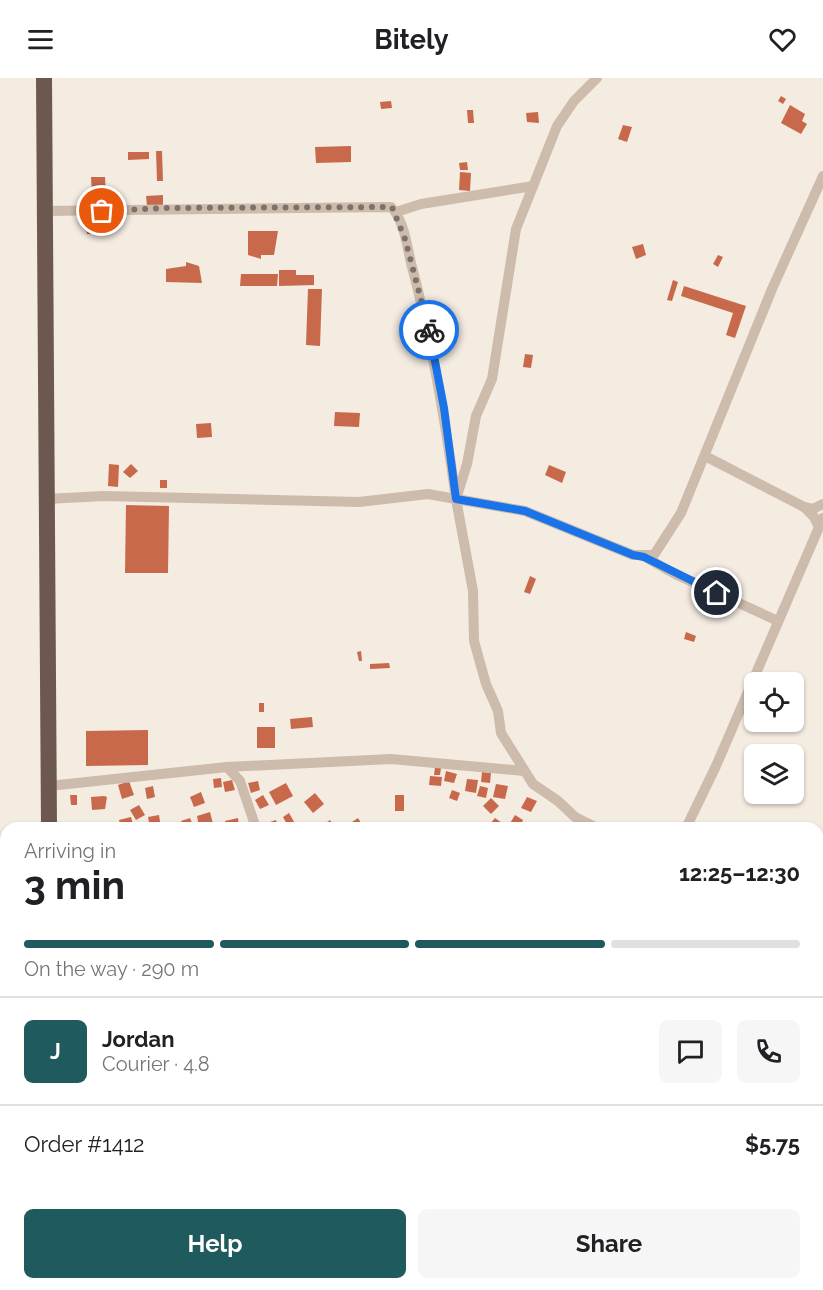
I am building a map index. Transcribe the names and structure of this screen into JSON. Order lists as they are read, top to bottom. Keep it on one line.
{"page":{"header":"Bitely","heading":["3 min","Arriving in","12:25–12:30"],"panel":["Jordan","Courier · 4.8","Order #1412","$5.75"],"bar":"On the way · 290 m","round":"J","buttons":["Help","Share"]}}
